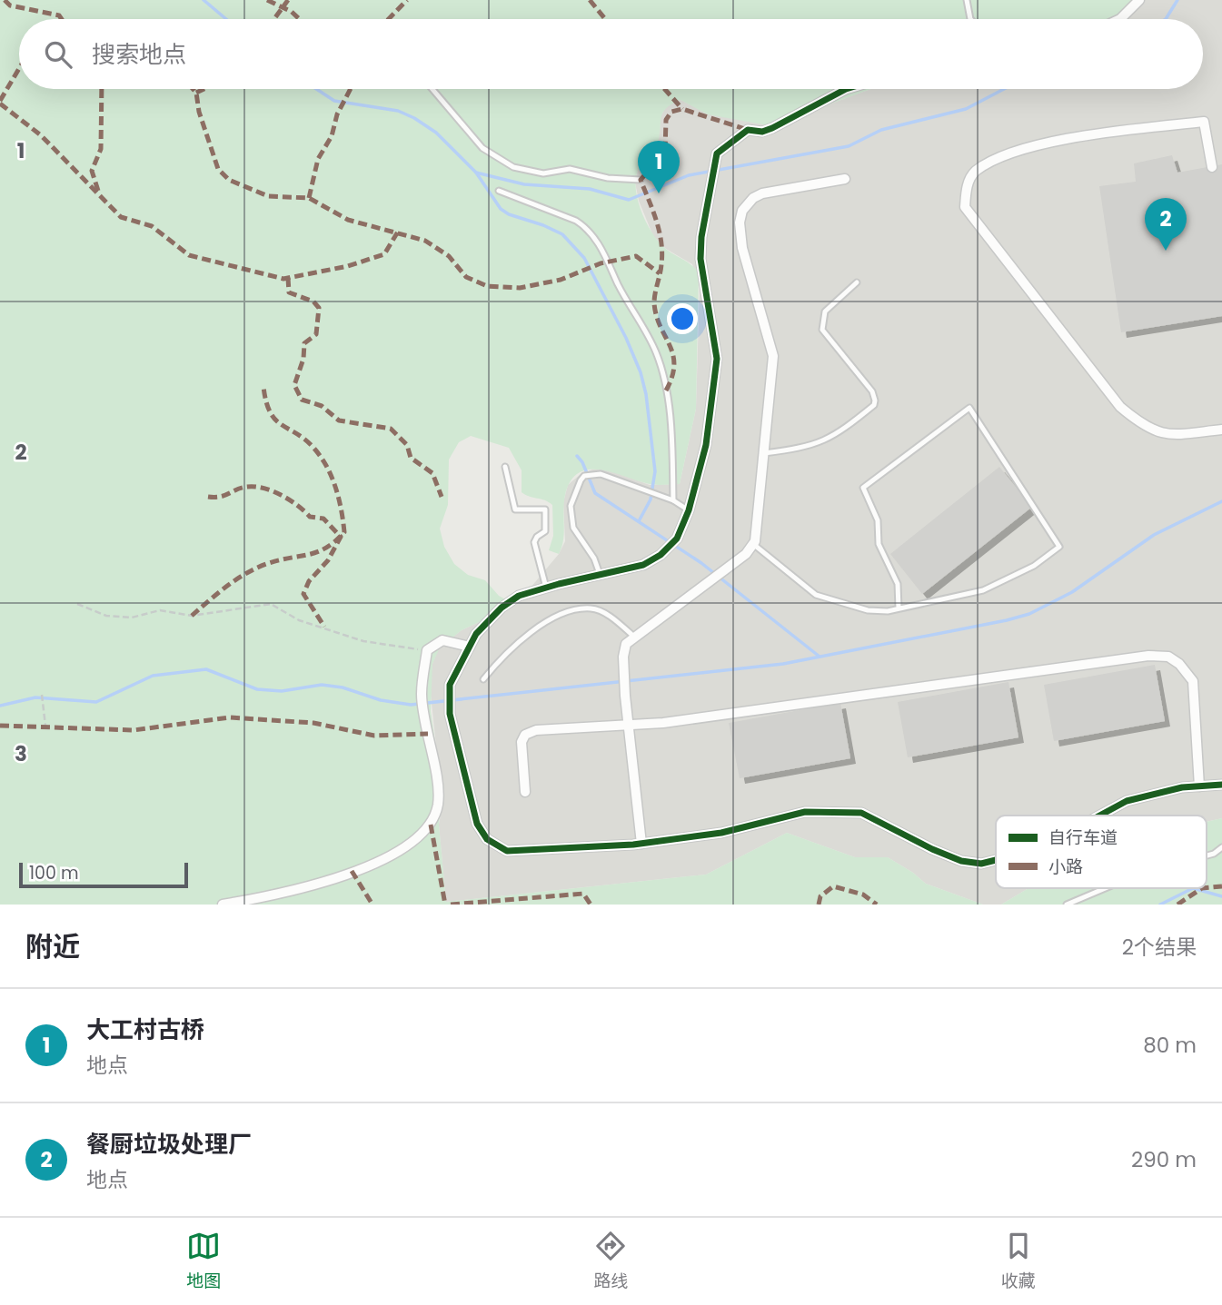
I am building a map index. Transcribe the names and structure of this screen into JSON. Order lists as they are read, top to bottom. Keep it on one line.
{"legend":["自行车道","小路"],"scale_bar":"100 m","page":{"search":"搜索地点","pins":["1","2"],"scale":"100 m","heading":["附近","2个结果"],"list":[{"mark":"1","name":"大工村古桥","note":"地点","value":"80 m"},{"mark":"2","name":"餐厨垃圾处理厂","note":"地点","value":"290 m"}],"nav":["地图","路线","收藏"]},"grid":{"rows":["1","2","3"]}}
